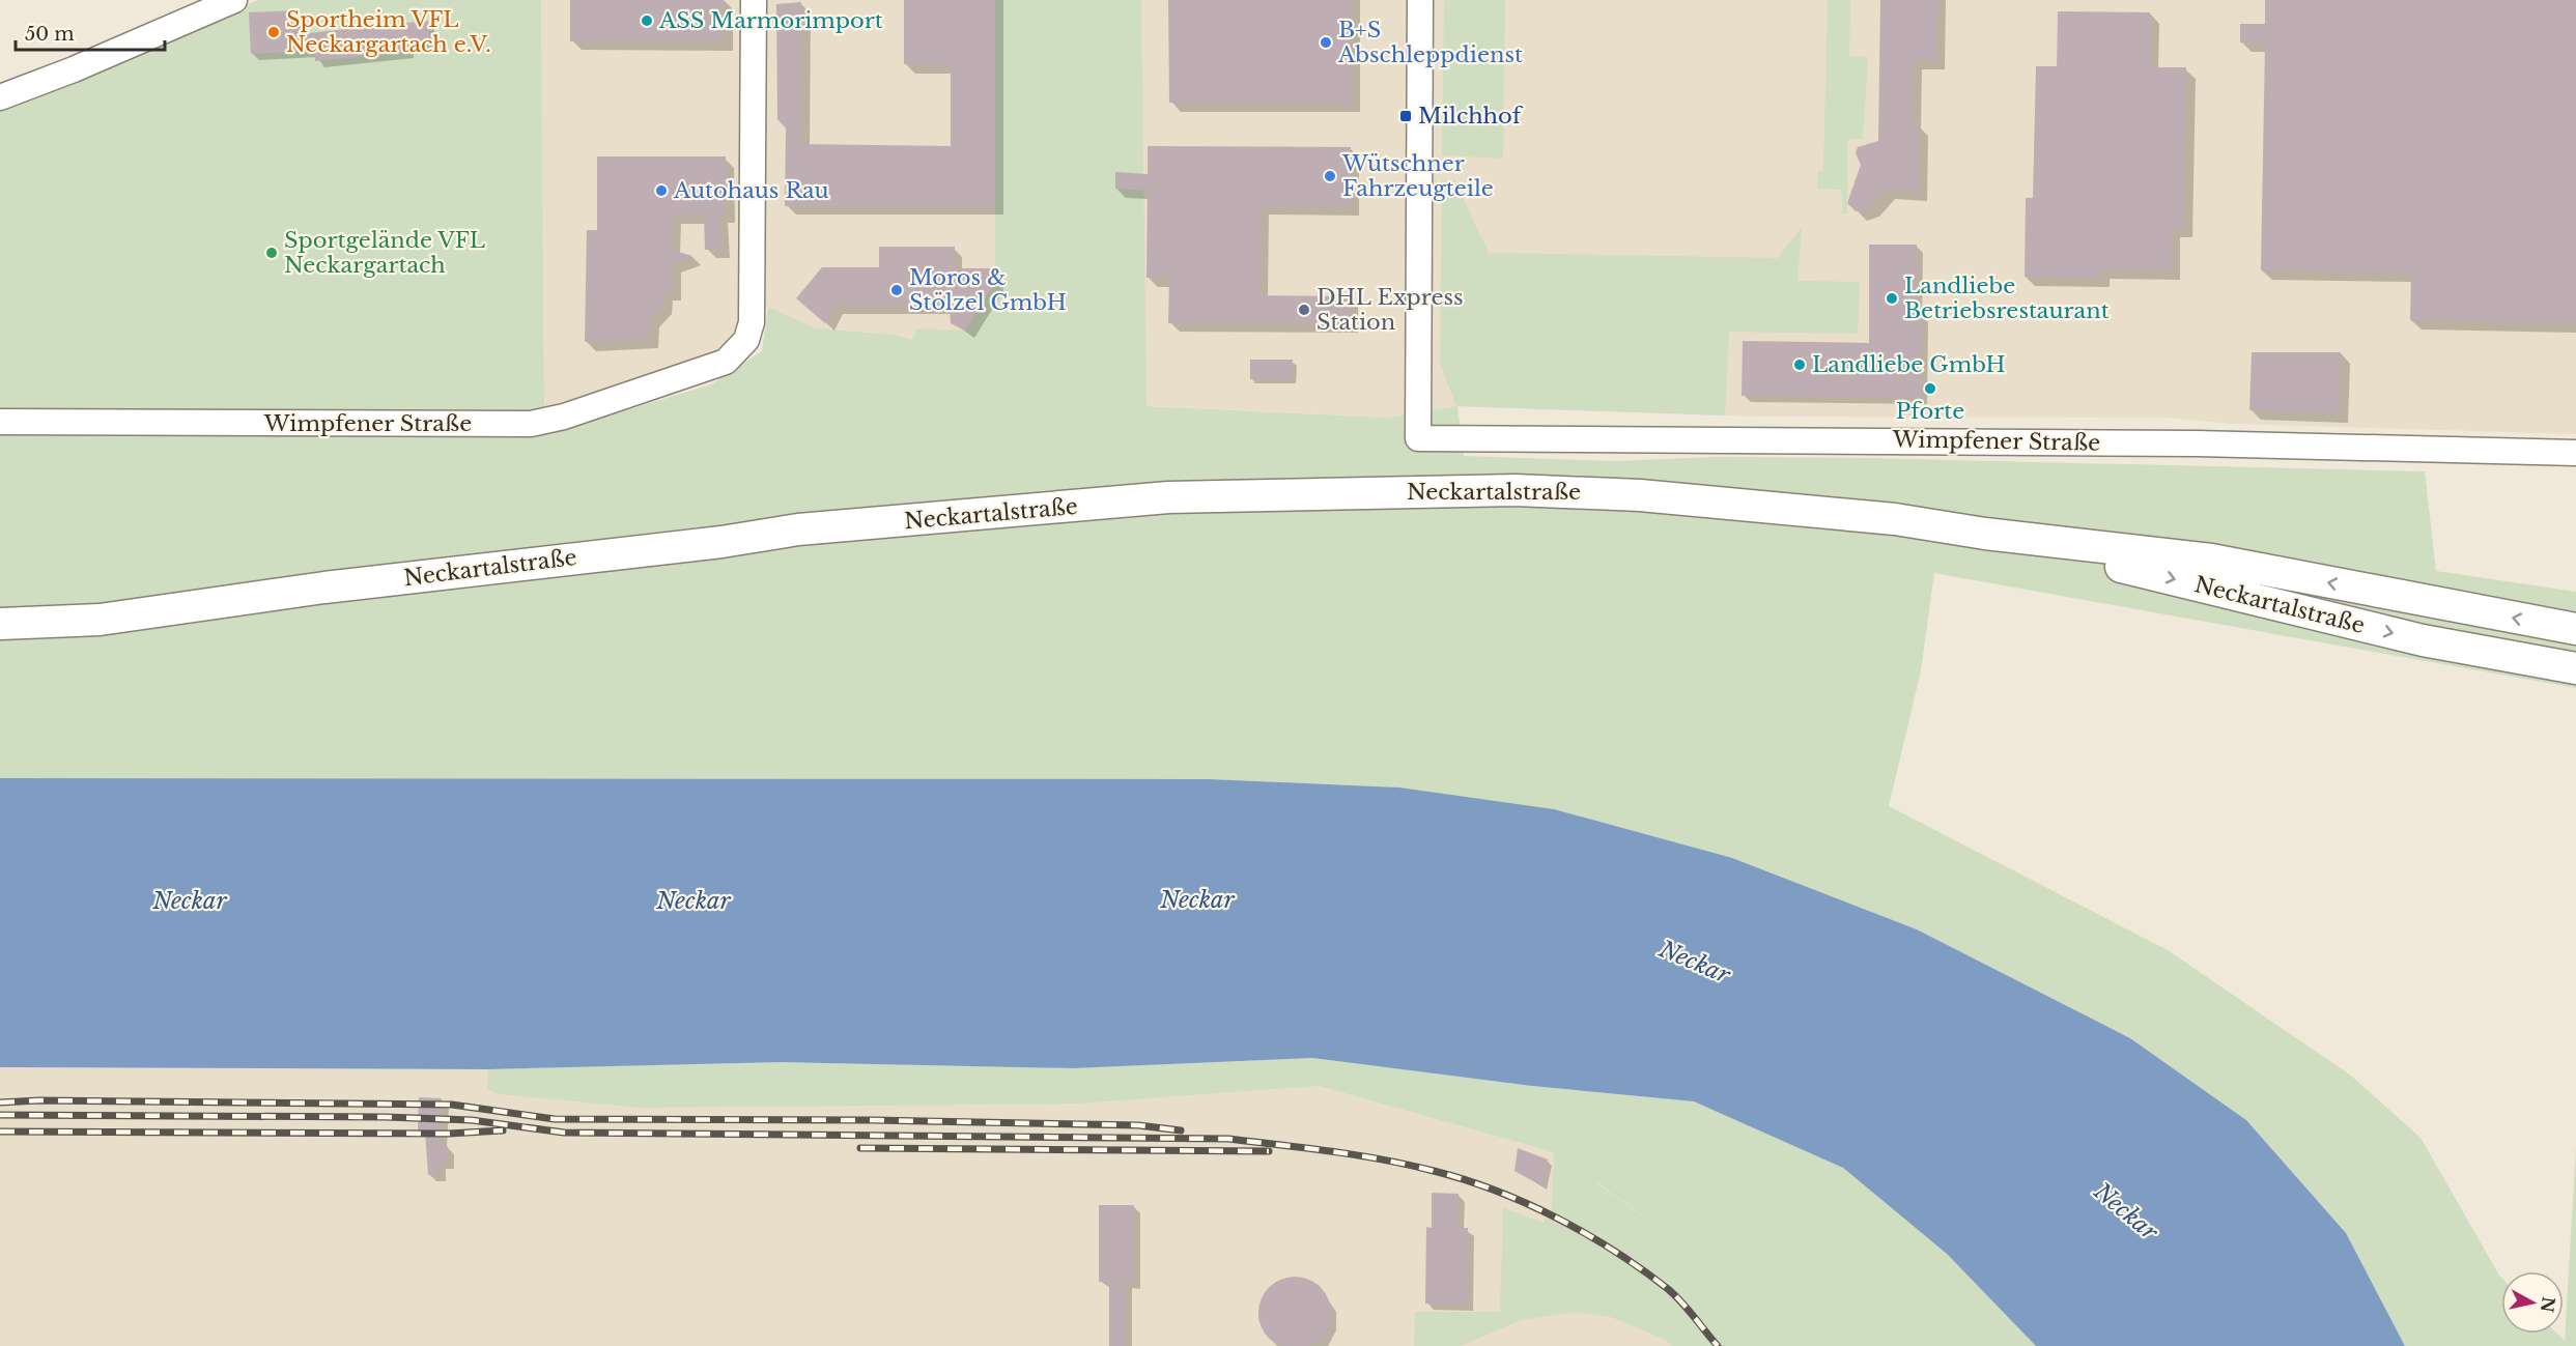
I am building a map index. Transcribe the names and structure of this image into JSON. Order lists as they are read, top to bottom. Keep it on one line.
{"streets":{"main road":["Neckartalstraße"],"street":["Wimpfener Straße"]},"water":["Neckar"],"places":{"other":["ASS Marmorimport","Sportheim VFL Neckargartach e.V.","B+S Abschleppdienst","Wütschner Fahrzeugteile","Autohaus Rau","Sportgelände VFL Neckargartach","Moros & Stölzel GmbH","Landliebe Betriebsrestaurant","DHL Express Station","Landliebe GmbH","Pforte"],"transit":["Milchhof"]},"scale_bar":"50 m","north":"right"}
